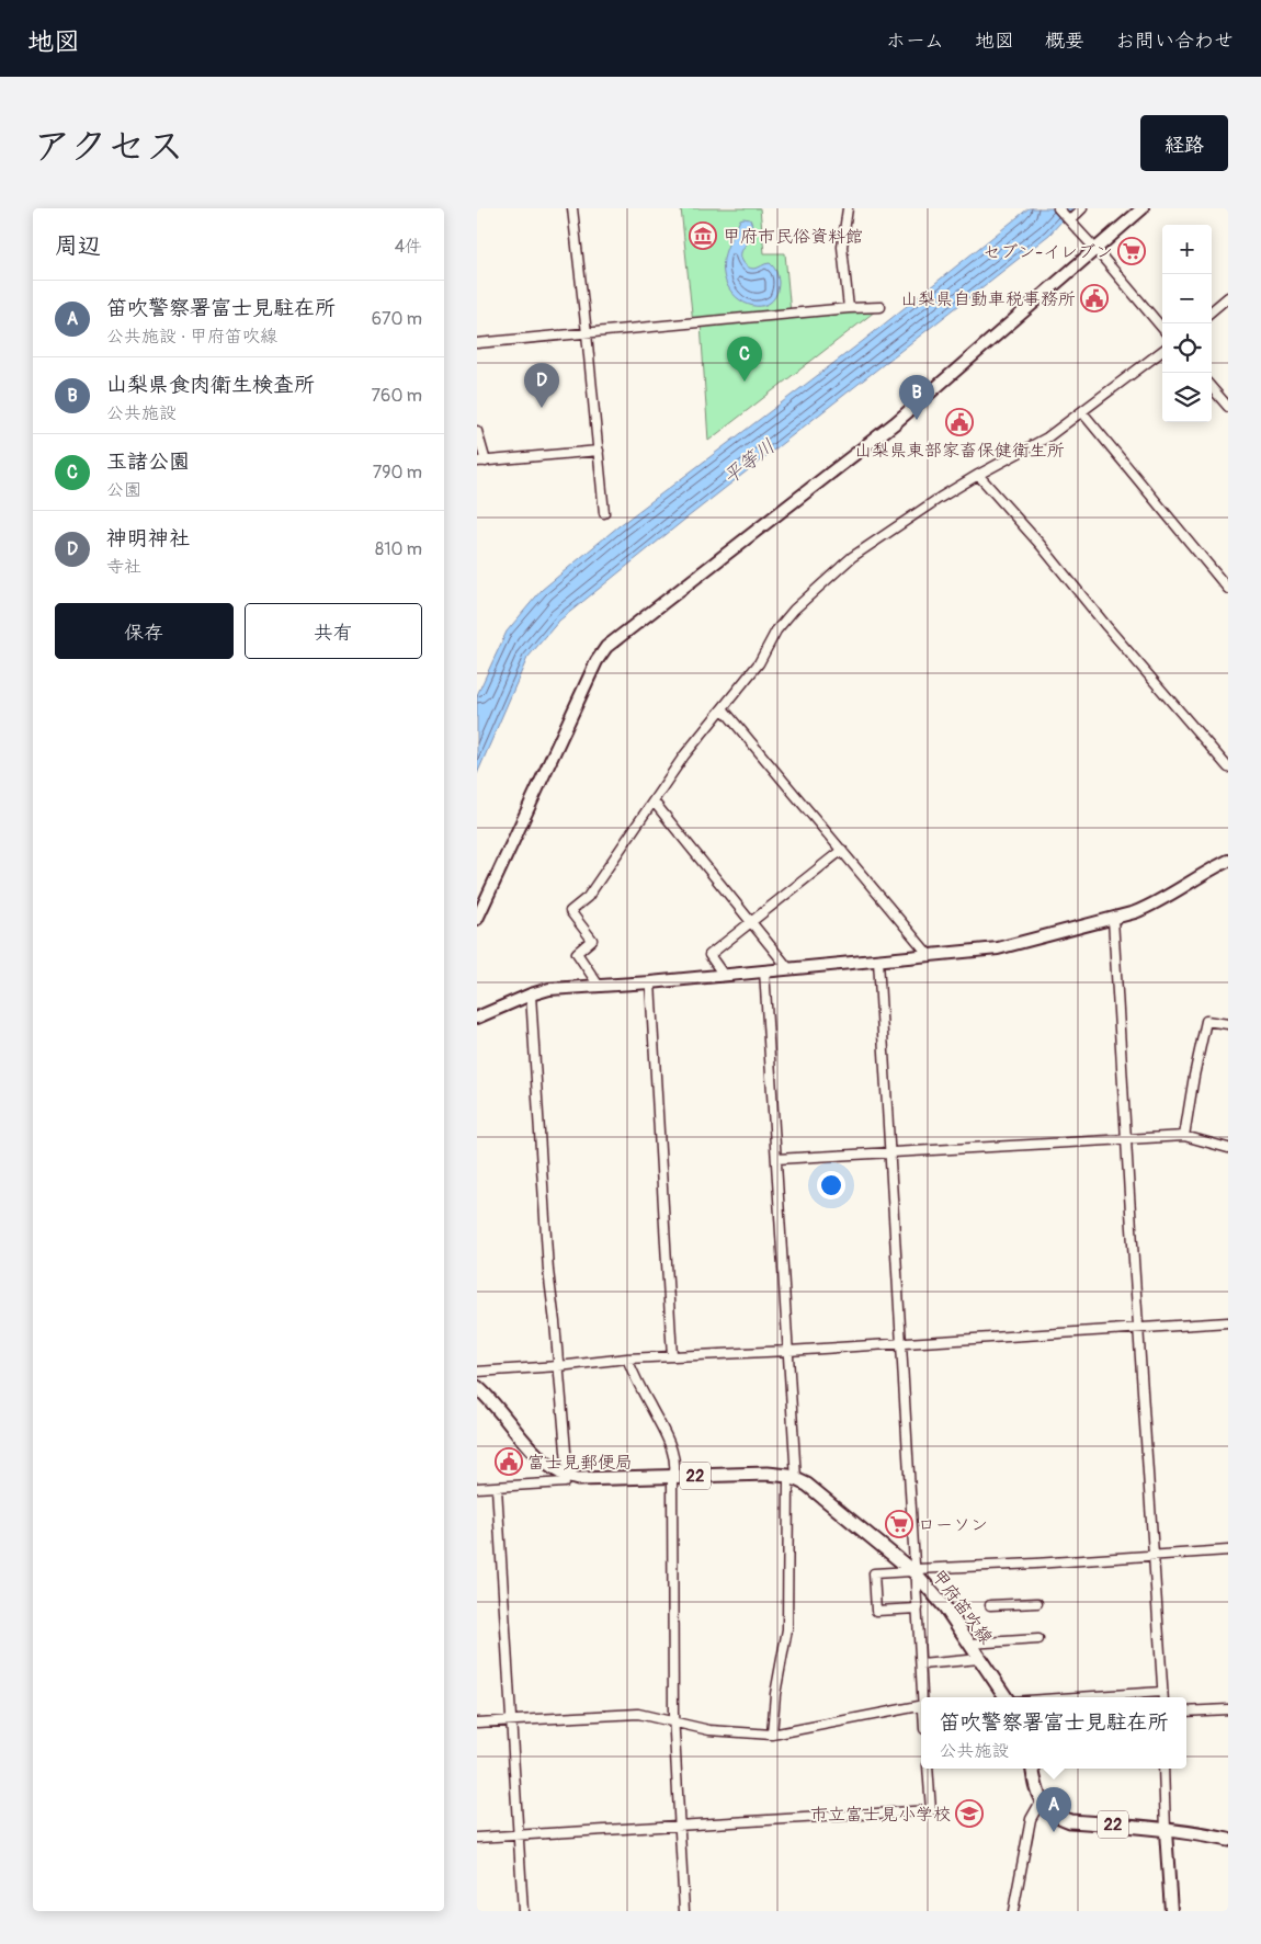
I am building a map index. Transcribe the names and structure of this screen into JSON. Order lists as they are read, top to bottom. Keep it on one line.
{"streets":{"main road":["22","甲府笛吹線"]},"crossings":[["22","甲府笛吹線"]],"water":["平等川"],"places":{"museum":["甲府市民俗資料館"],"supermarket":["セブン-イレブン","ローソン"],"public building":["山梨県自動車税事務所","山梨県東部家畜保健衛生所","富士見郵便局"],"school or university":["市立富士見小学校"]},"page":{"header":"地図","nav":["ホーム","地図","概要","お問い合わせ"],"title":"アクセス","buttons":["経路",["保存","共有"]],"heading":["周辺","4件"],"map_buttons":["+","−"],"list":[{"mark":"A","name":"笛吹警察署富士見駐在所","note":"公共施設 · 甲府笛吹線","value":"670 m"},{"mark":"B","name":"山梨県食肉衛生検査所","note":"公共施設","value":"760 m"},{"mark":"C","name":"玉諸公園","note":"公園","value":"790 m"},{"mark":"D","name":"神明神社","note":"寺社","value":"810 m"}],"pins":["C","D","B","A"],"popup":["笛吹警察署富士見駐在所","公共施設"]}}
